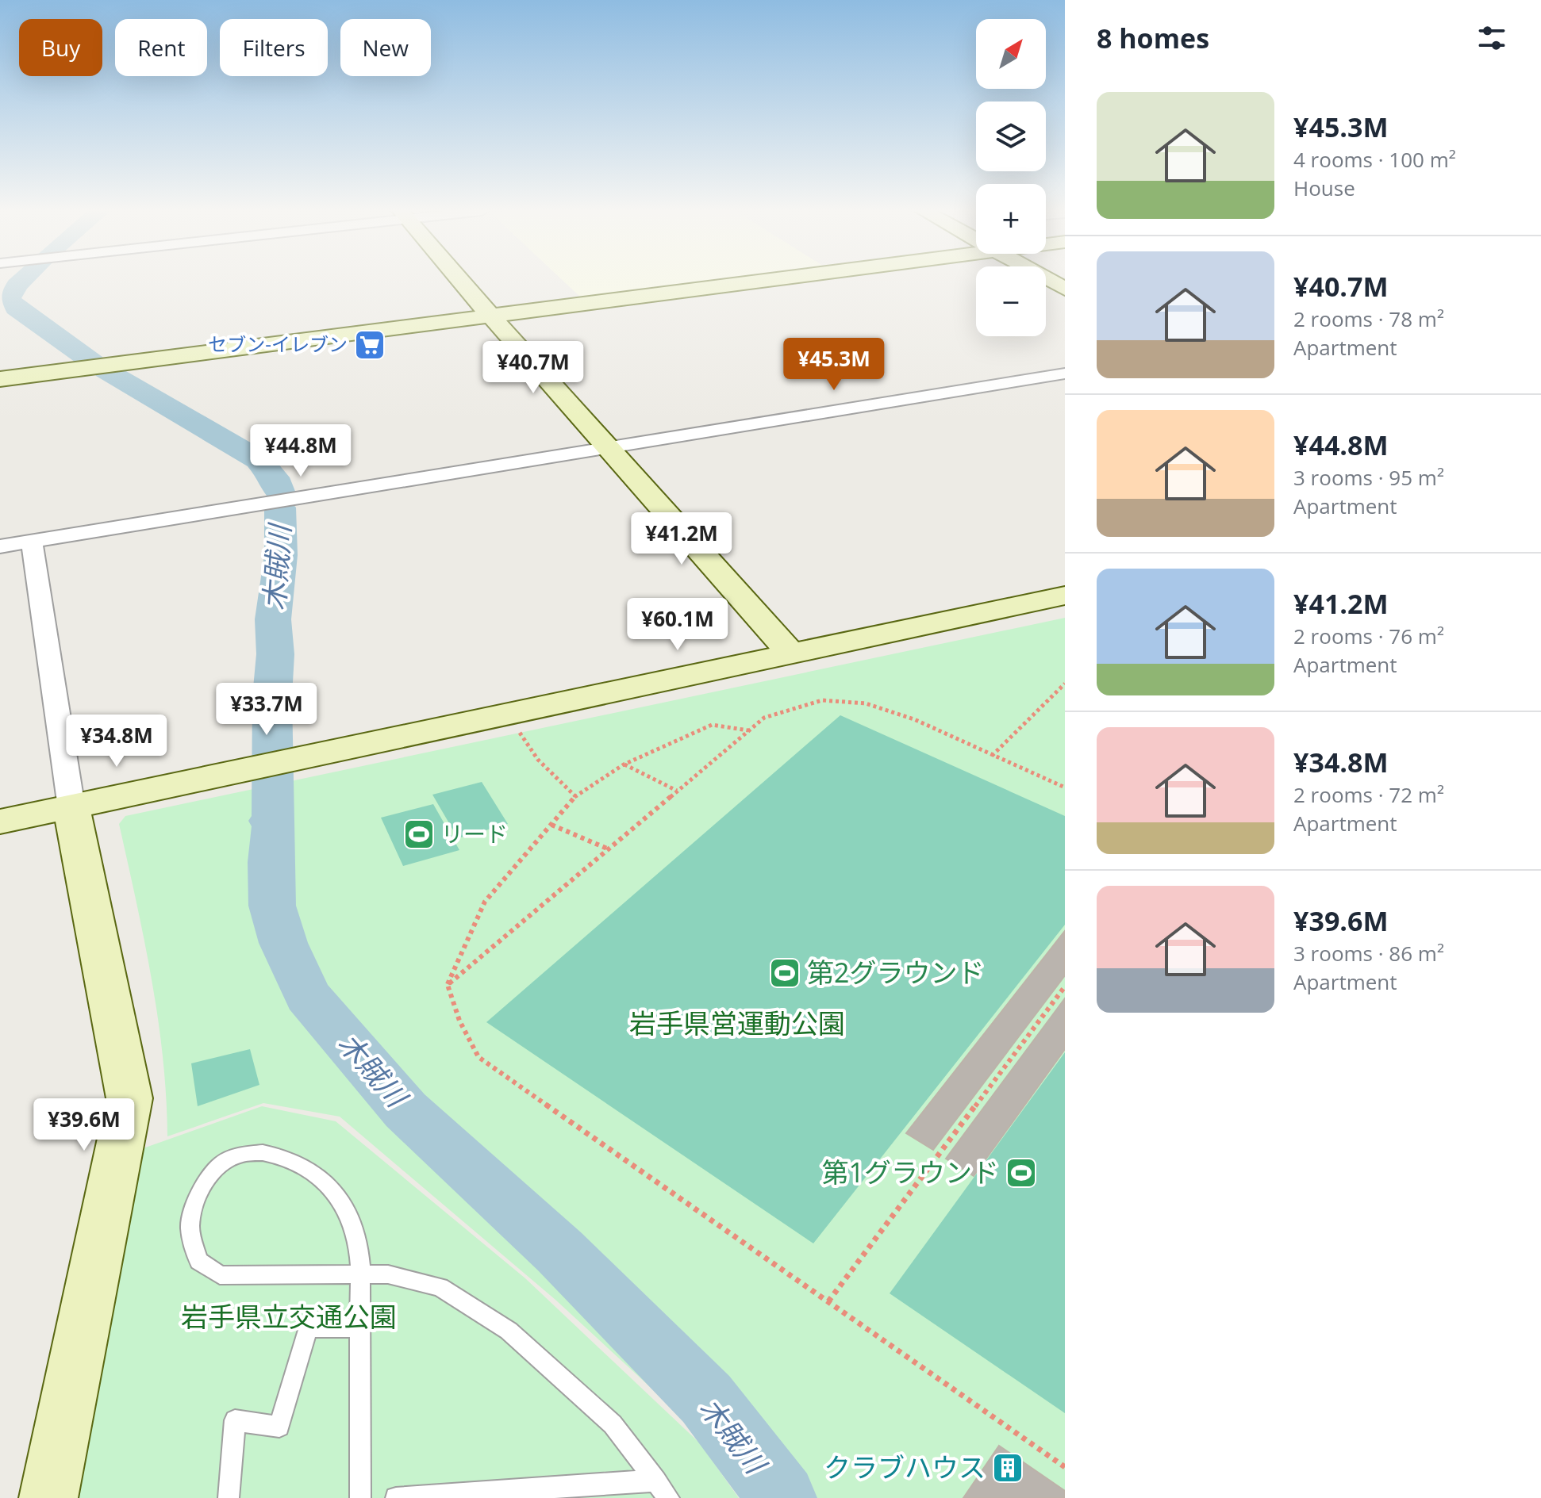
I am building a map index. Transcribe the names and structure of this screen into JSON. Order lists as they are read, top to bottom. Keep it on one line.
{"water":["木賊川"],"parks":["岩手県営運動公園","岩手県立交通公園"],"places":{"supermarket":["セブン-イレブン"],"sports":["リード","第2グラウンド","第1グラウンド"],"building":["クラブハウス"]},"north":"top right","page":{"heading":"8 homes","map_buttons":["+","−"],"chip":["Buy","Rent","Filters","New"],"list":[{"name":"¥45.3M","note":"4 rooms · 100 m² · House"},{"name":"¥40.7M","note":"2 rooms · 78 m² · Apartment"},{"name":"¥44.8M","note":"3 rooms · 95 m² · Apartment"},{"name":"¥41.2M","note":"2 rooms · 76 m² · Apartment"},{"name":"¥34.8M","note":"2 rooms · 72 m² · Apartment"},{"name":"¥39.6M","note":"3 rooms · 86 m² · Apartment"}],"price":["¥45.3M","¥40.7M","¥44.8M","¥41.2M","¥60.1M","¥33.7M","¥34.8M","¥39.6M"]}}
